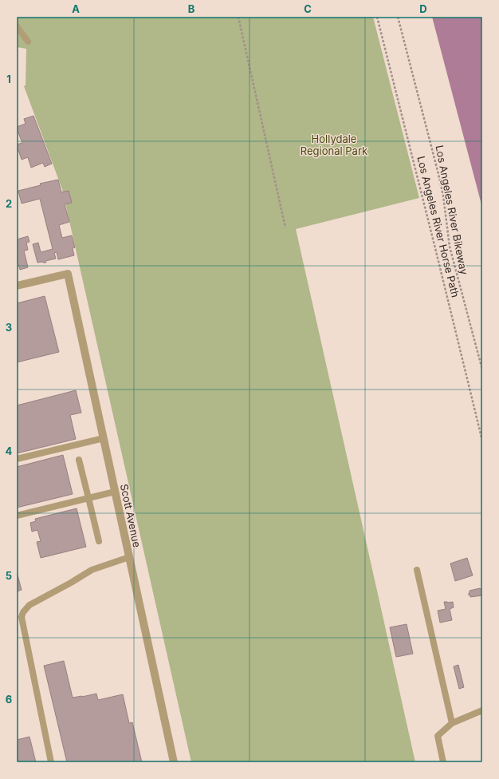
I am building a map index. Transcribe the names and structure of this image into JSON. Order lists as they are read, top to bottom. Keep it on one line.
{"streets":{"street":["Scott Avenue"],"path":["Los Angeles River Bikeway","Los Angeles River Horse Path"]},"parks":["Hollydale Regional Park"],"grid":{"columns":["A","B","C","D"],"rows":["1","2","3","4","5","6"]}}
